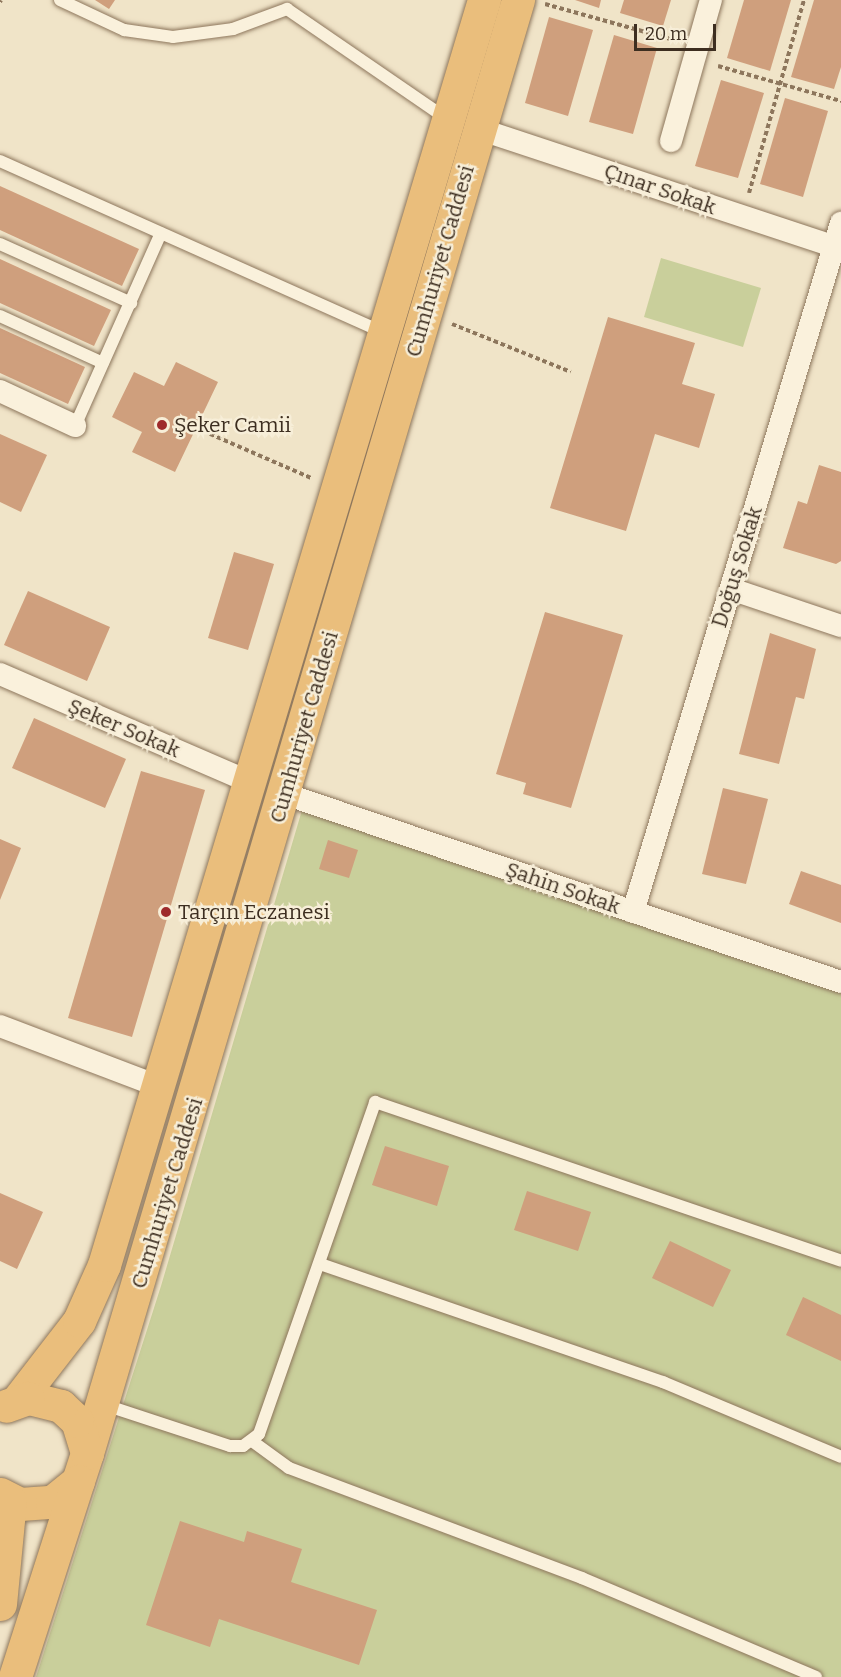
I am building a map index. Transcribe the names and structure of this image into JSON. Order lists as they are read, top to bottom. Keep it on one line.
{"streets":{"highway":["Cumhuriyet Caddesi"],"street":["Çınar Sokak","Doğuş Sokak","Şeker Sokak","Şahin Sokak"]},"crossings":[["Çınar Sokak","Cumhuriyet Caddesi"],["Çınar Sokak","Doğuş Sokak"],["Cumhuriyet Caddesi","Şeker Sokak"],["Cumhuriyet Caddesi","Şahin Sokak"],["Doğuş Sokak","Şahin Sokak"]],"places":["Şeker Camii","Tarçın Eczanesi"],"scale_bar":"20 m"}
